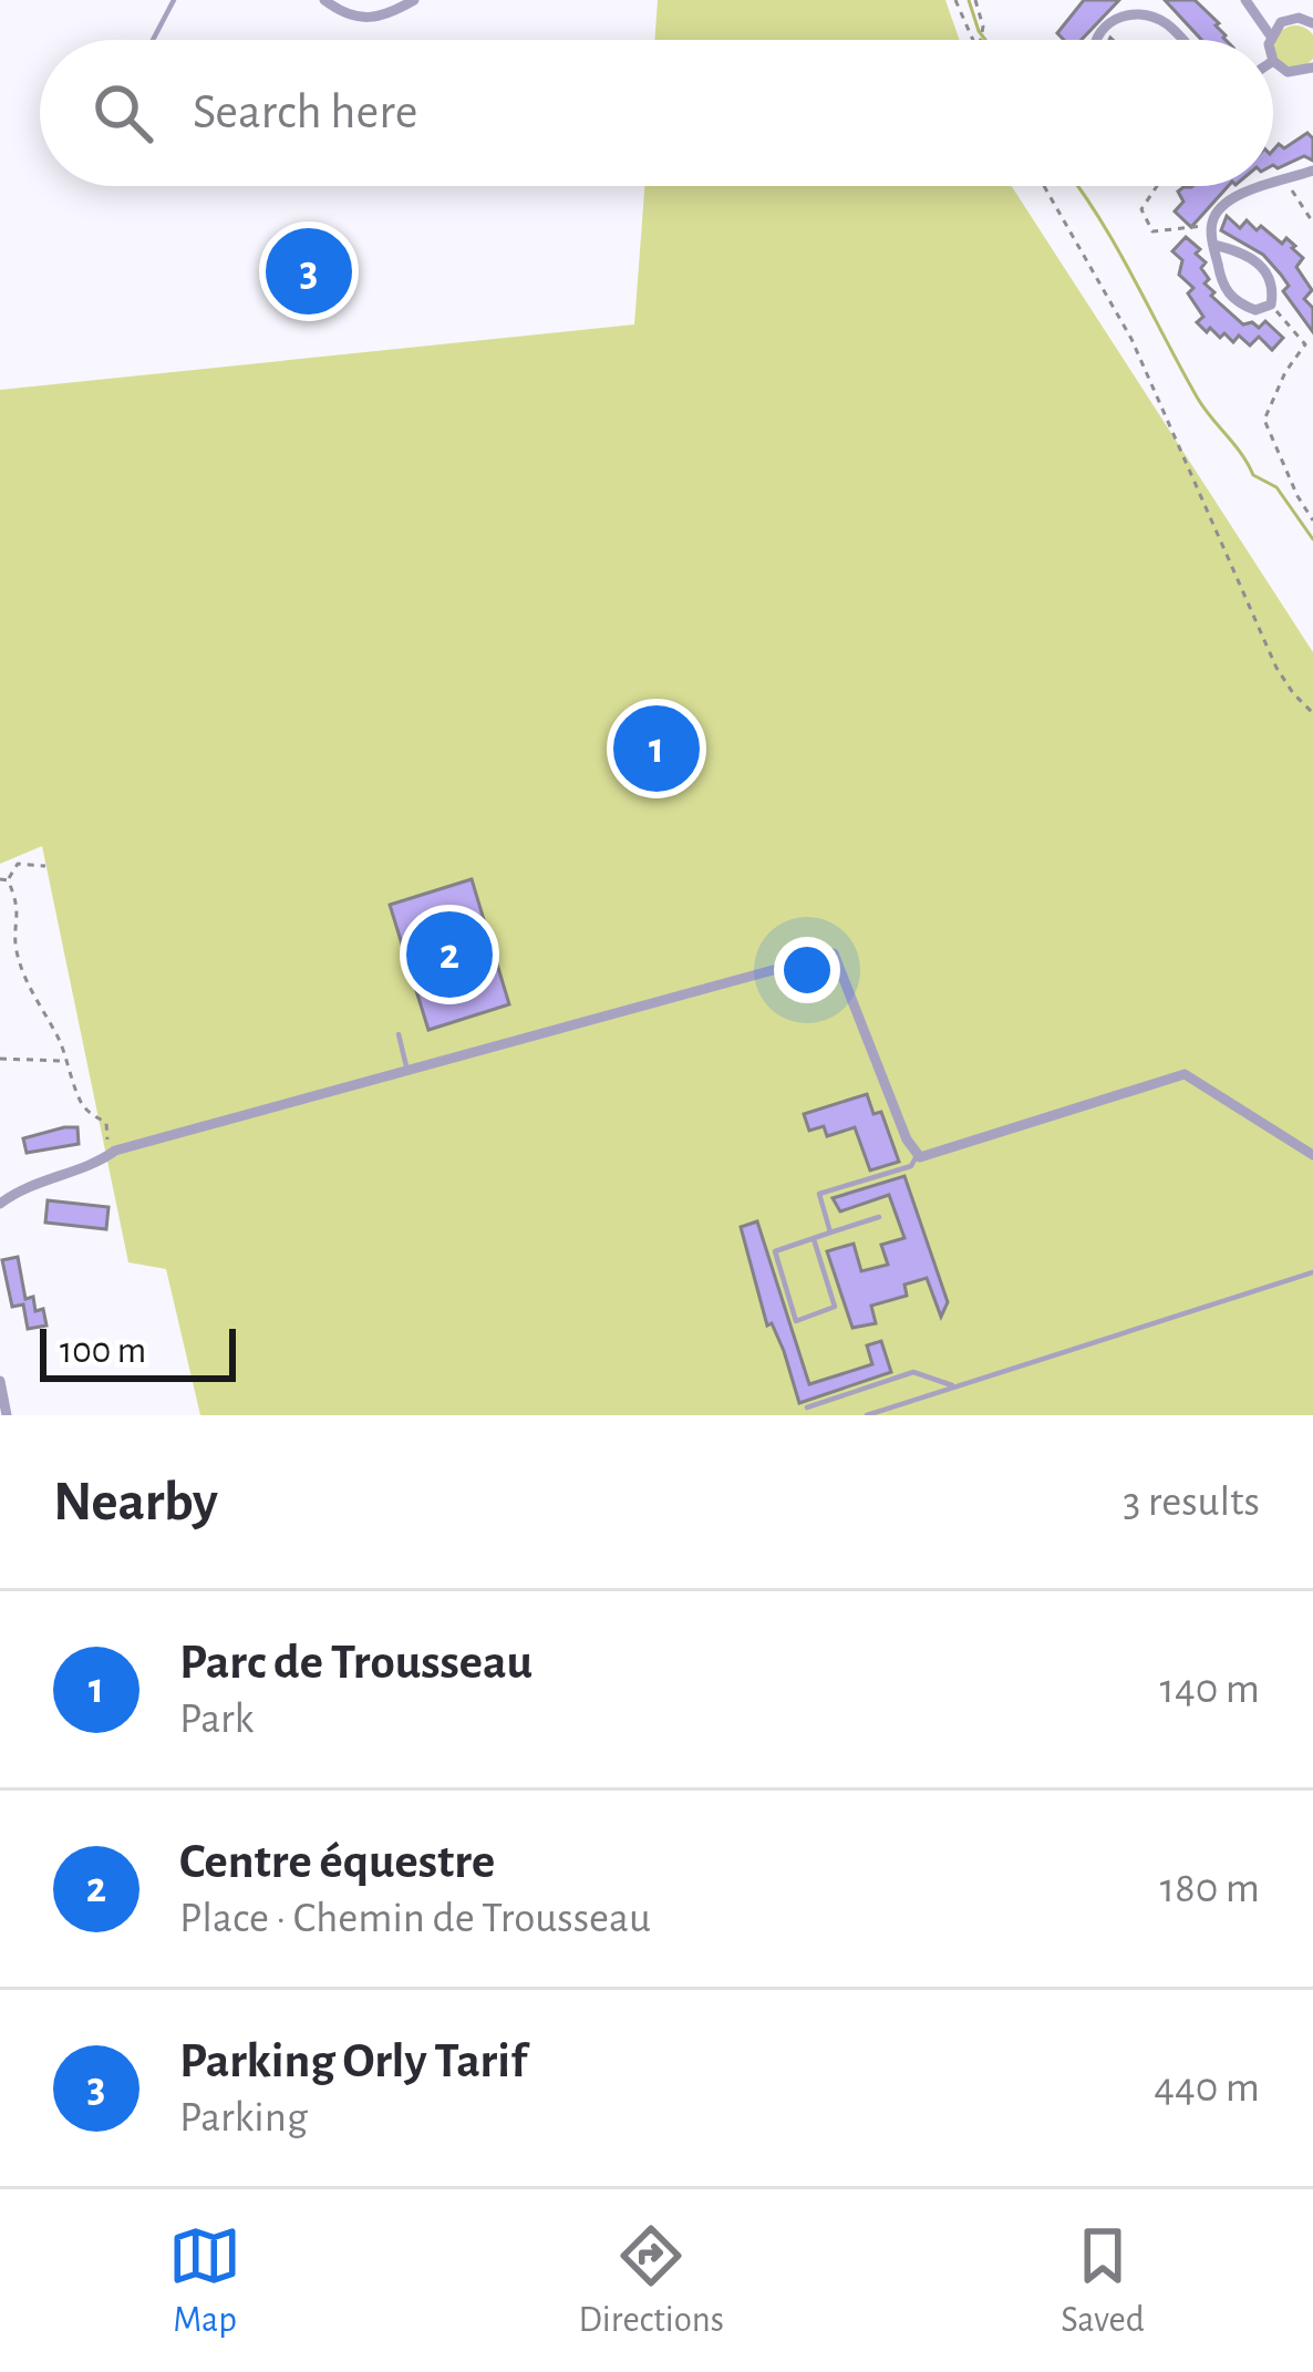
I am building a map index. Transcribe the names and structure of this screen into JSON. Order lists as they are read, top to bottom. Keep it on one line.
{"scale_bar":"100 m","page":{"search":"Search here","pins":["3","1","2"],"scale":"100 m","heading":["Nearby","3 results"],"list":[{"mark":"1","name":"Parc de Trousseau","note":"Park","value":"140 m"},{"mark":"2","name":"Centre équestre","note":"Place · Chemin de Trousseau","value":"180 m"},{"mark":"3","name":"Parking Orly Tarif","note":"Parking","value":"440 m"}],"nav":["Map","Directions","Saved"]}}
